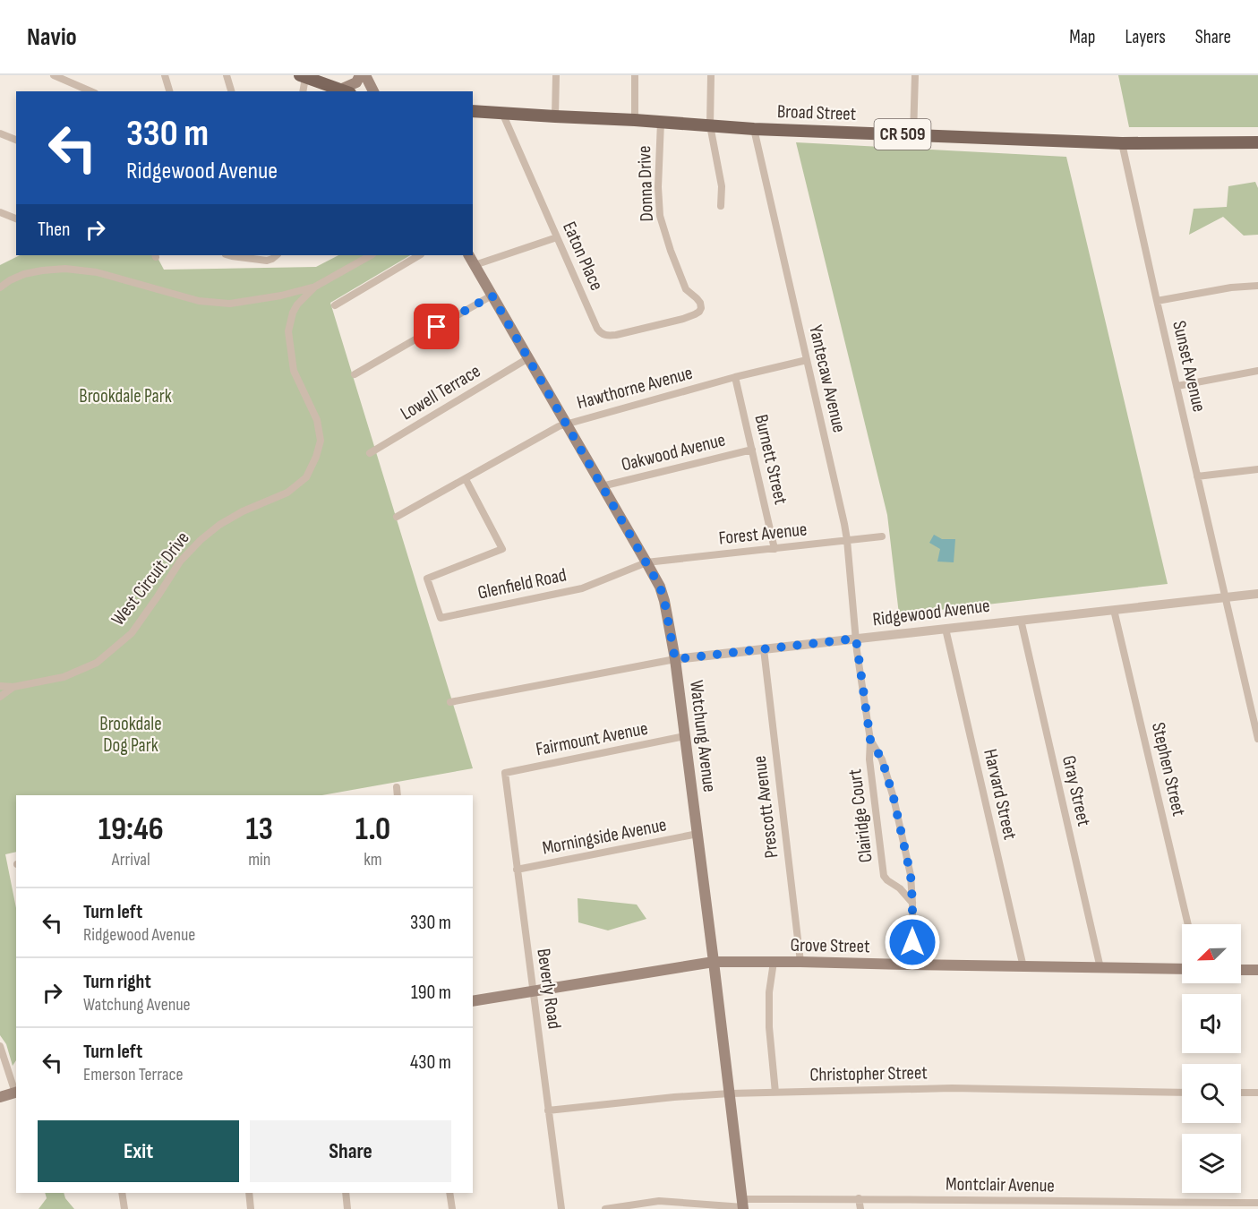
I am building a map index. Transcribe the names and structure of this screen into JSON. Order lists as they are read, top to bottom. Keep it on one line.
{"streets":{"main road":["Broad Street","CR 509","Watchung Avenue","Grove Street"],"street":["Donna Drive","Eaton Place","Sunset Avenue","Yantecaw Avenue","Hawthorne Avenue","Lowell Terrace","Oakwood Avenue","Burnett Street","Forest Avenue","West Circuit Drive","Glenfield Road","Ridgewood Avenue","Fairmount Avenue","Stephen Street","Gray Street","Harvard Street","Prescott Avenue","Clairidge Court","Morningside Avenue","Beverly Road","Christopher Street","Montclair Avenue"]},"crossings":[["Broad Street","Donna Drive"],["Broad Street","Eaton Place"],["Broad Street","Sunset Avenue"],["Broad Street","Yantecaw Avenue"],["Donna Drive","Eaton Place"],["Sunset Avenue","Ridgewood Avenue"],["Yantecaw Avenue","Hawthorne Avenue"],["Yantecaw Avenue","Forest Avenue"],["Yantecaw Avenue","Ridgewood Avenue"],["Yantecaw Avenue","Clairidge Court"],["Hawthorne Avenue","Burnett Street"],["Hawthorne Avenue","Glenfield Road"],["Hawthorne Avenue","Watchung Avenue"],["Lowell Terrace","Watchung Avenue"],["Oakwood Avenue","Burnett Street"],["Oakwood Avenue","Watchung Avenue"],["Burnett Street","Forest Avenue"],["Forest Avenue","Glenfield Road"],["Forest Avenue","Watchung Avenue"],["Glenfield Road","Watchung Avenue"],["Ridgewood Avenue","Watchung Avenue"],["Ridgewood Avenue","Stephen Street"],["Ridgewood Avenue","Gray Street"],["Ridgewood Avenue","Harvard Street"],["Ridgewood Avenue","Prescott Avenue"],["Ridgewood Avenue","Clairidge Court"],["Watchung Avenue","Fairmount Avenue"],["Watchung Avenue","Morningside Avenue"],["Watchung Avenue","Grove Street"],["Watchung Avenue","Christopher Street"],["Watchung Avenue","Montclair Avenue"],["Fairmount Avenue","Beverly Road"],["Gray Street","Grove Street"],["Harvard Street","Grove Street"],["Prescott Avenue","Grove Street"],["Clairidge Court","Grove Street"],["Morningside Avenue","Beverly Road"],["Grove Street","Beverly Road"],["Beverly Road","Christopher Street"]],"parks":["Brookdale Park","Brookdale Dog Park"],"north":"bottom left","page":{"header":"Navio","nav":["Map","Layers","Share"],"turn":["330 m","Ridgewood Avenue"],"then":"Then","eta":["19:46","Arrival","13","min","1.0","km"],"list":[{"name":"Turn left","note":"Ridgewood Avenue","value":"330 m"},{"name":"Turn right","note":"Watchung Avenue","value":"190 m"},{"name":"Turn left","note":"Emerson Terrace","value":"430 m"}],"buttons":["Exit","Share"]}}
